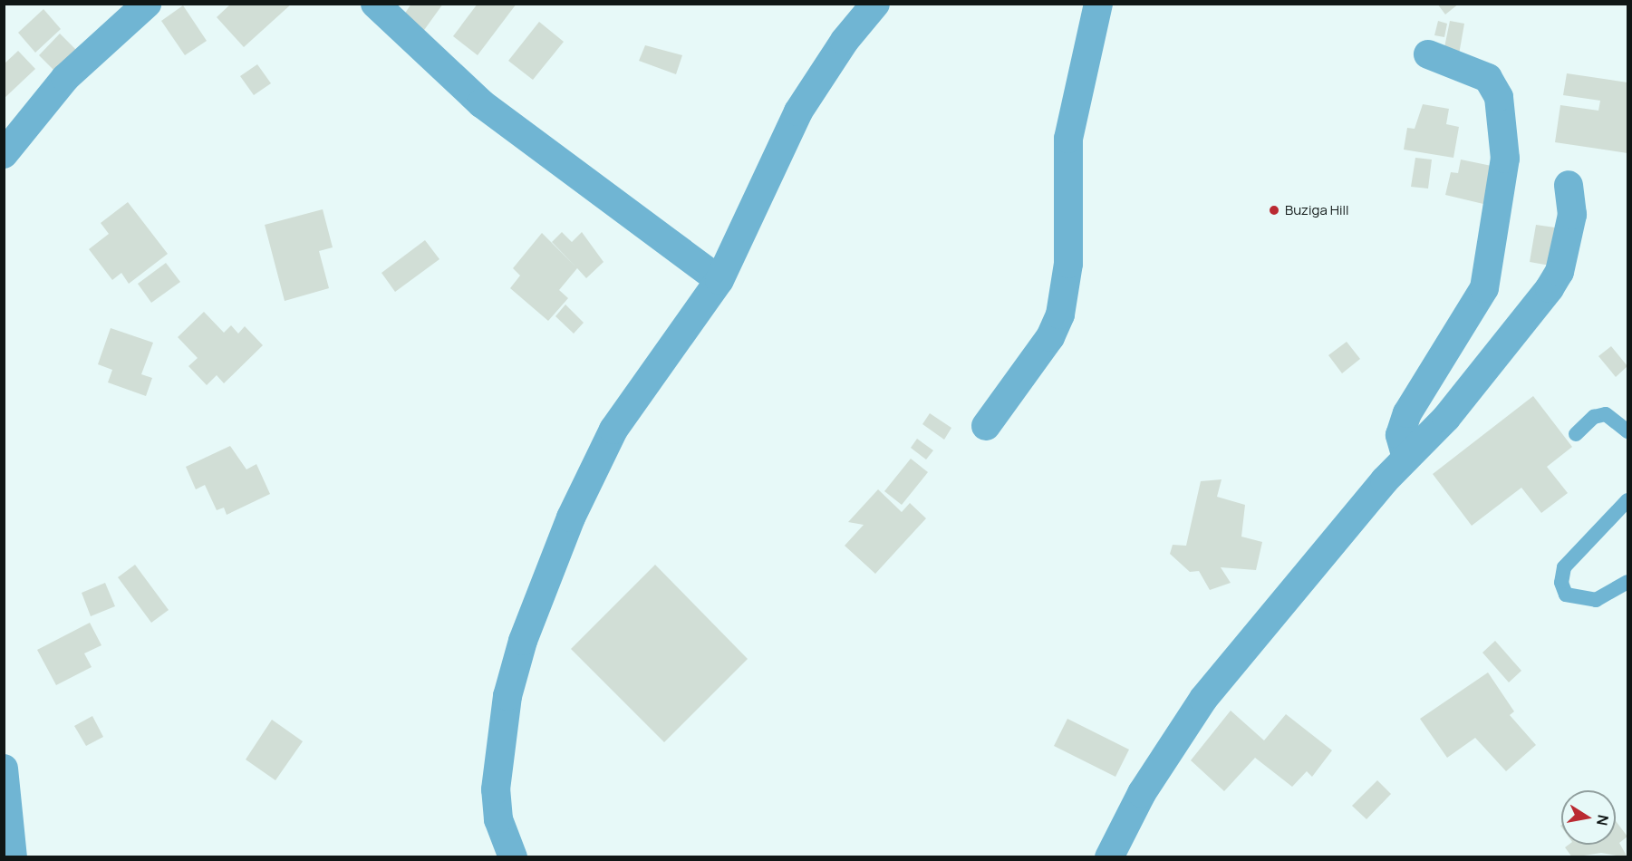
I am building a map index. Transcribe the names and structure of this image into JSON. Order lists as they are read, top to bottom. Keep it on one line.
{"places":["Buziga Hill"],"north":"right"}
